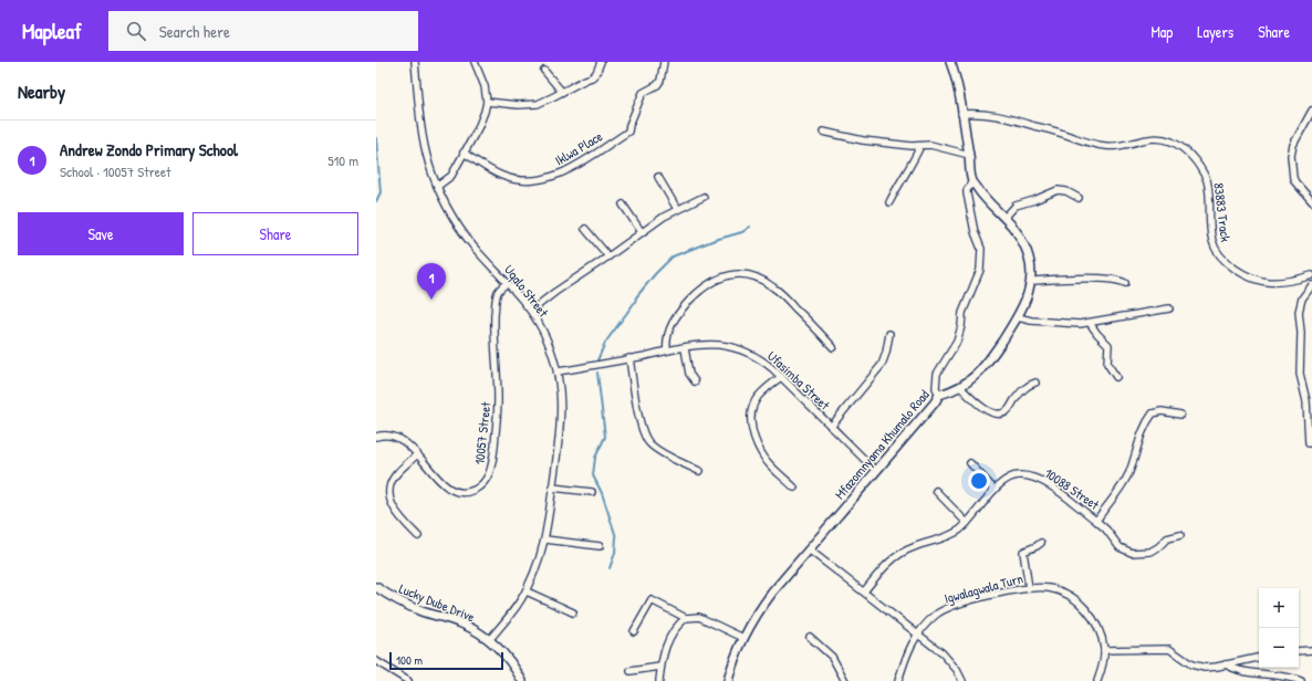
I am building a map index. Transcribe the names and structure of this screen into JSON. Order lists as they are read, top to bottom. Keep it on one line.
{"streets":{"street":["Iklwa Place","83883 Track","Uqalo Street","Ufasimba Street","10057 Street","Mfazomnyama Khumalo Road","10088 Street","Igwalagwala Turn","Lucky Dube Drive"]},"crossings":[["83883 Track","Mfazomnyama Khumalo Road"],["Uqalo Street","Ufasimba Street"],["Uqalo Street","10057 Street"],["Uqalo Street","Lucky Dube Drive"],["Ufasimba Street","Mfazomnyama Khumalo Road"]],"scale_bar":"100 m","page":{"header":"Mapleaf","search":"Search here","nav":["Map","Layers","Share"],"heading":"Nearby","list":[{"mark":"1","name":"Andrew Zondo Primary School","note":"School · 10057 Street","value":"510 m"}],"buttons":["Save","Share"],"pins":"1","map_buttons":["+","−"],"scale":"100 m"}}
